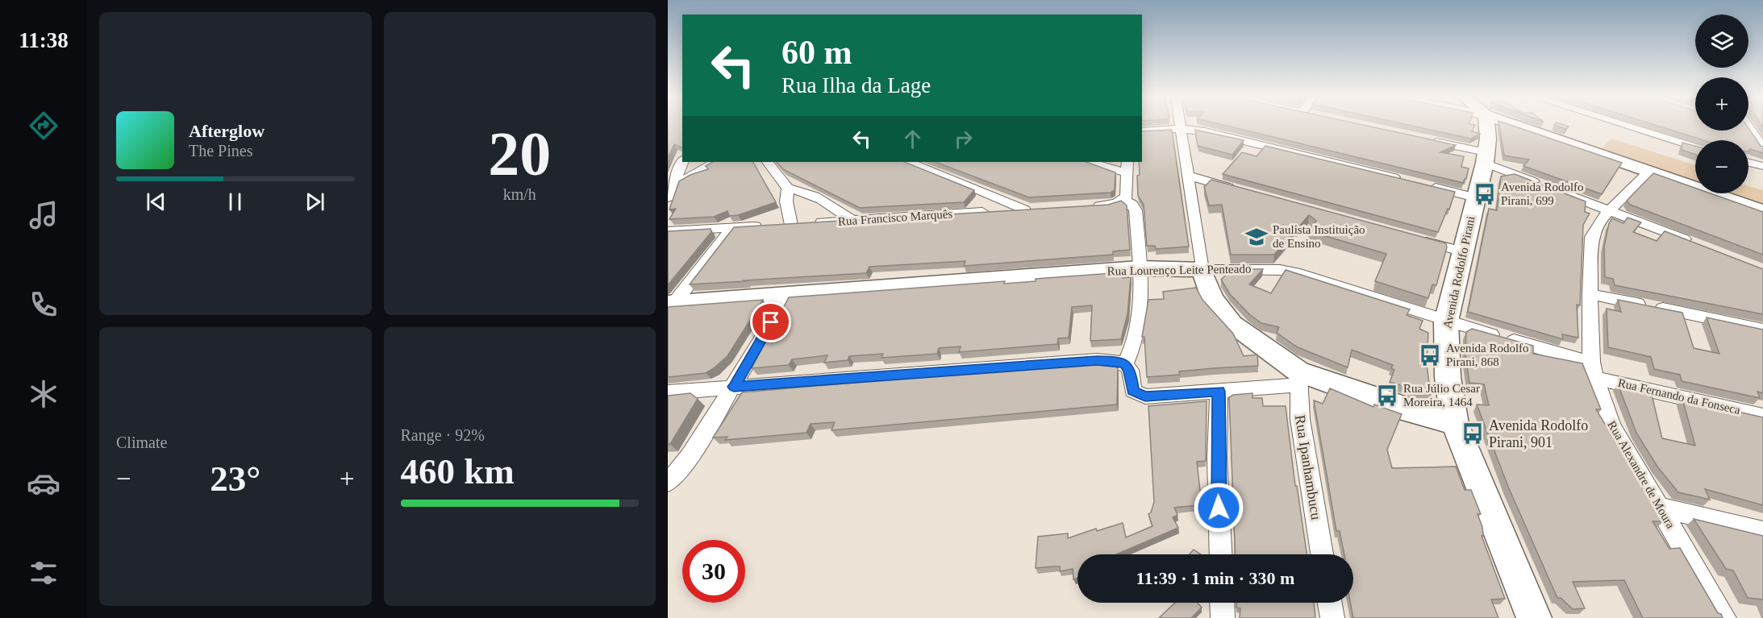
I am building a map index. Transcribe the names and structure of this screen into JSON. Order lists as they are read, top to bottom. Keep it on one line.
{"streets":{"main road":["Rua Lourenço Leite Penteado","Avenida Rodolfo Pirani"],"street":["Rua Francisco Marquês","Rua Fernando da Fonseca","Rua Ipanhambucu","Rua Alexandre de Moura"]},"crossings":[["Rua Lourenço Leite Penteado","Avenida Rodolfo Pirani"],["Rua Lourenço Leite Penteado","Rua Fernando da Fonseca"],["Rua Lourenço Leite Penteado","Rua Alexandre de Moura"],["Rua Fernando da Fonseca","Rua Alexandre de Moura"]],"places":{"bus stop":["Avenida Rodolfo Pirani, 699","Avenida Rodolfo Pirani, 868","Rua Júlio Cesar Moreira, 1464","Avenida Rodolfo Pirani, 901"],"school or university":["Paulista Instituição de Ensino"]},"page":{"tabs":"11:38","tile":[["20","km/h"],"Climate",["Range · 92%","460 km"]],"map_buttons":["+","−"],"turn":["60 m","Rua Ilha da Lage"],"song":["Afterglow","The Pines"],"heat":["−","23°","+"],"limit":"30","trip":"11:39 · 1 min · 330 m"}}
